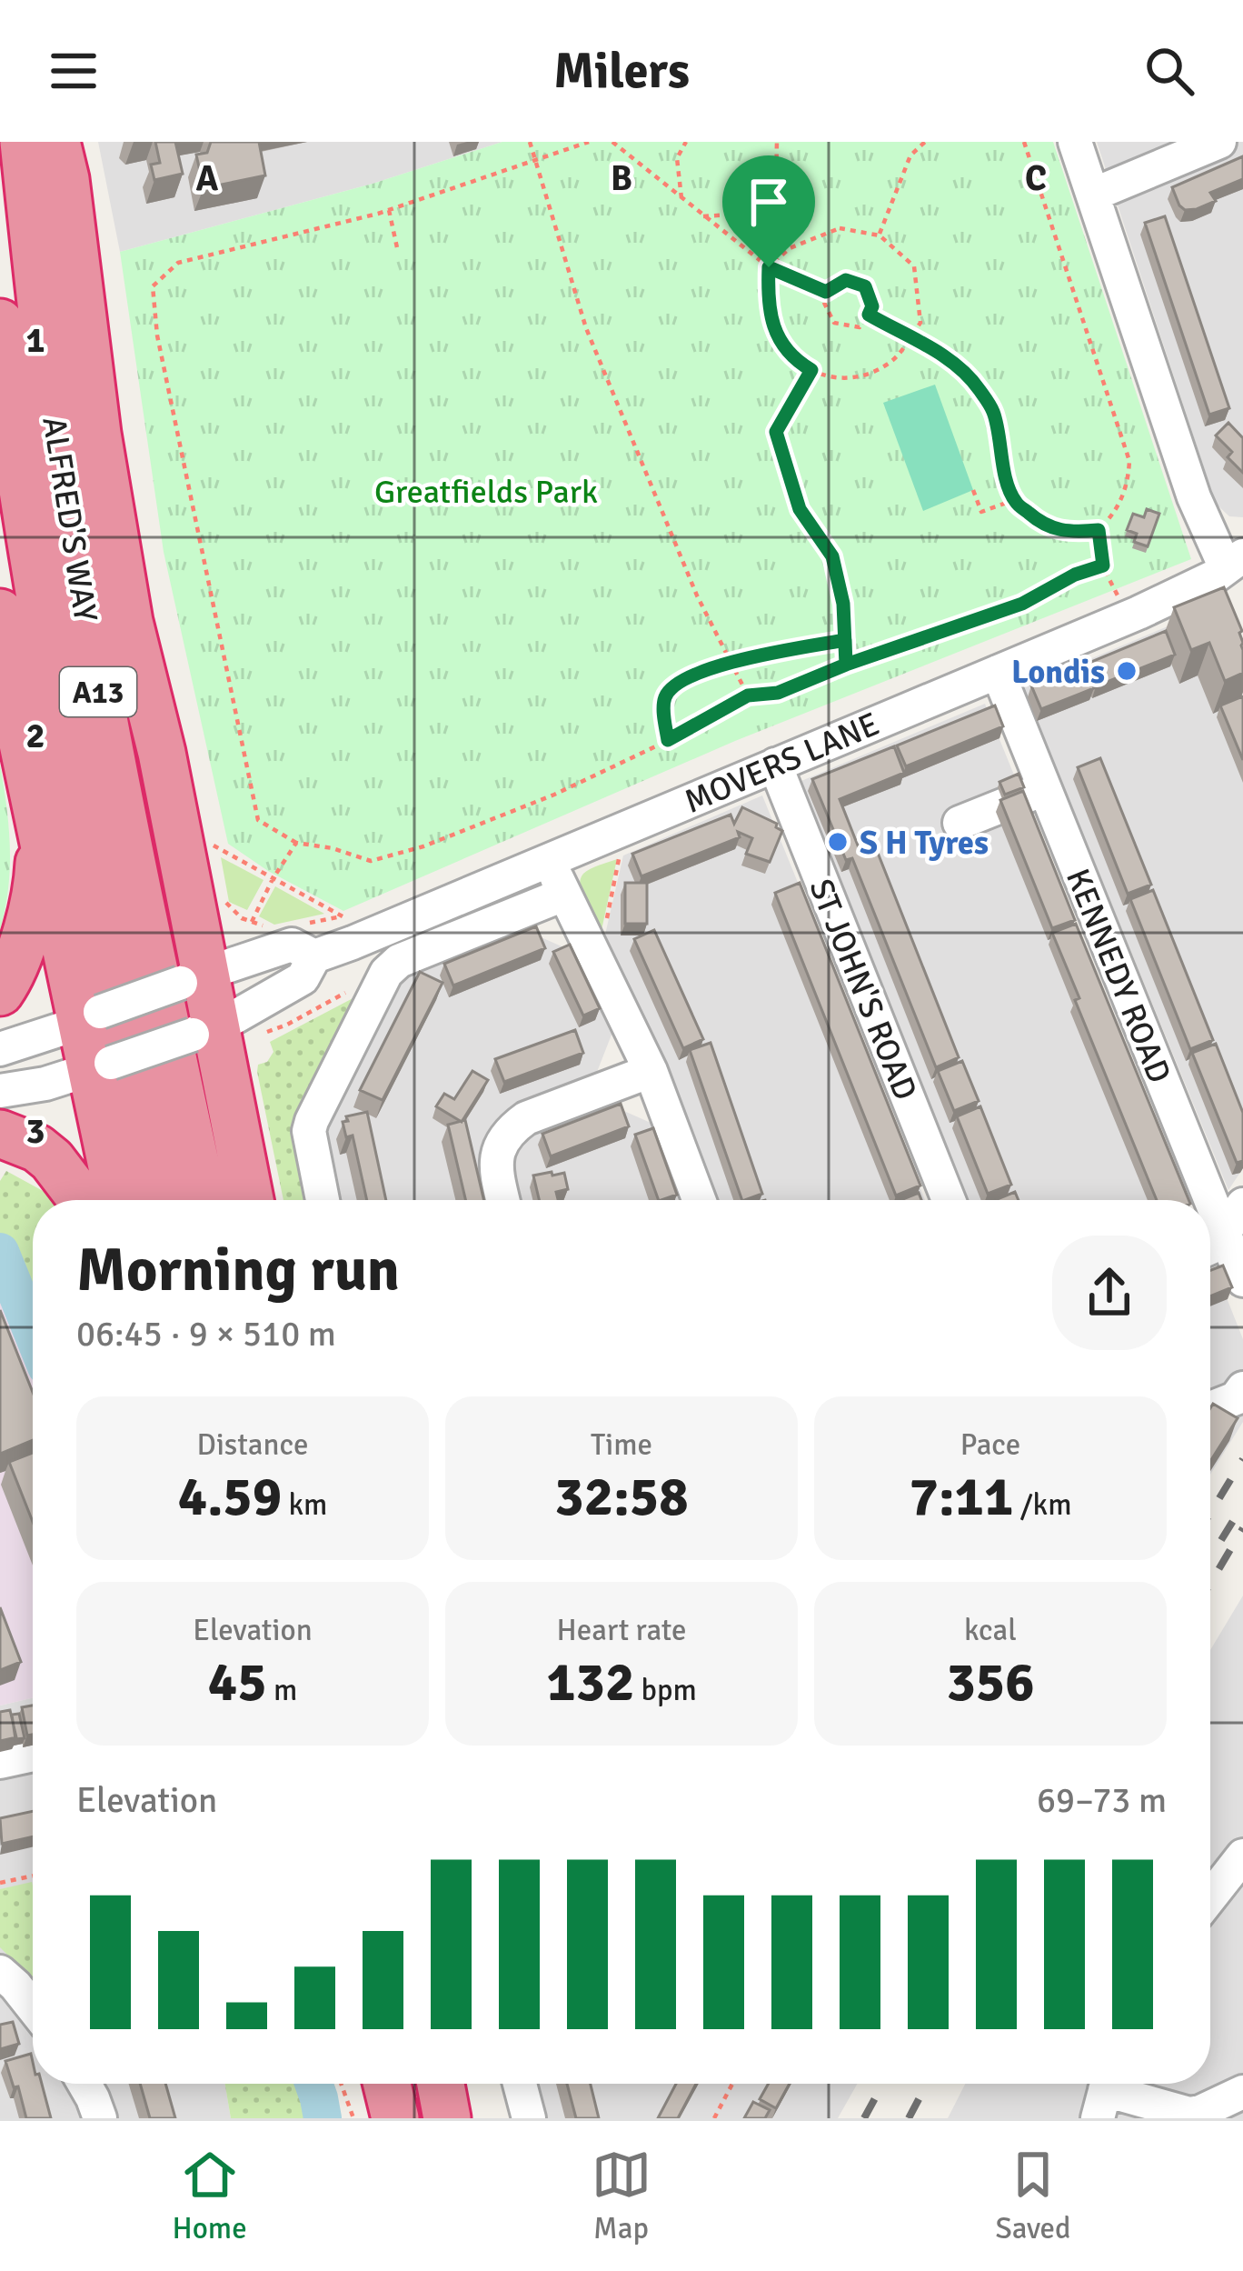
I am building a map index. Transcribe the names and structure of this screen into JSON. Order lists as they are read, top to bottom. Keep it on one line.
{"streets":{"highway":["ALFRED'S WAY","A13"],"street":["MOVERS LANE","KENNEDY ROAD","ST JOHN'S ROAD"]},"crossings":[["A13","MOVERS LANE"],["MOVERS LANE","KENNEDY ROAD"],["MOVERS LANE","ST JOHN'S ROAD"]],"parks":["Greatfields Park"],"places":["Londis","S H Tyres"],"page":{"header":"Milers","heading":["Morning run","06:45 · 9 × 510 m"],"stats":[["Distance","4.59 km"],["Time","32:58"],["Pace","7:11 /km"],["Elevation","45 m"],["Heart rate","132 bpm"],["kcal","356"]],"chart":["Elevation","69–73 m"],"tabs":["Home","Map","Saved"]},"grid":{"columns":["A","B","C"],"rows":["1","2","3"]}}
